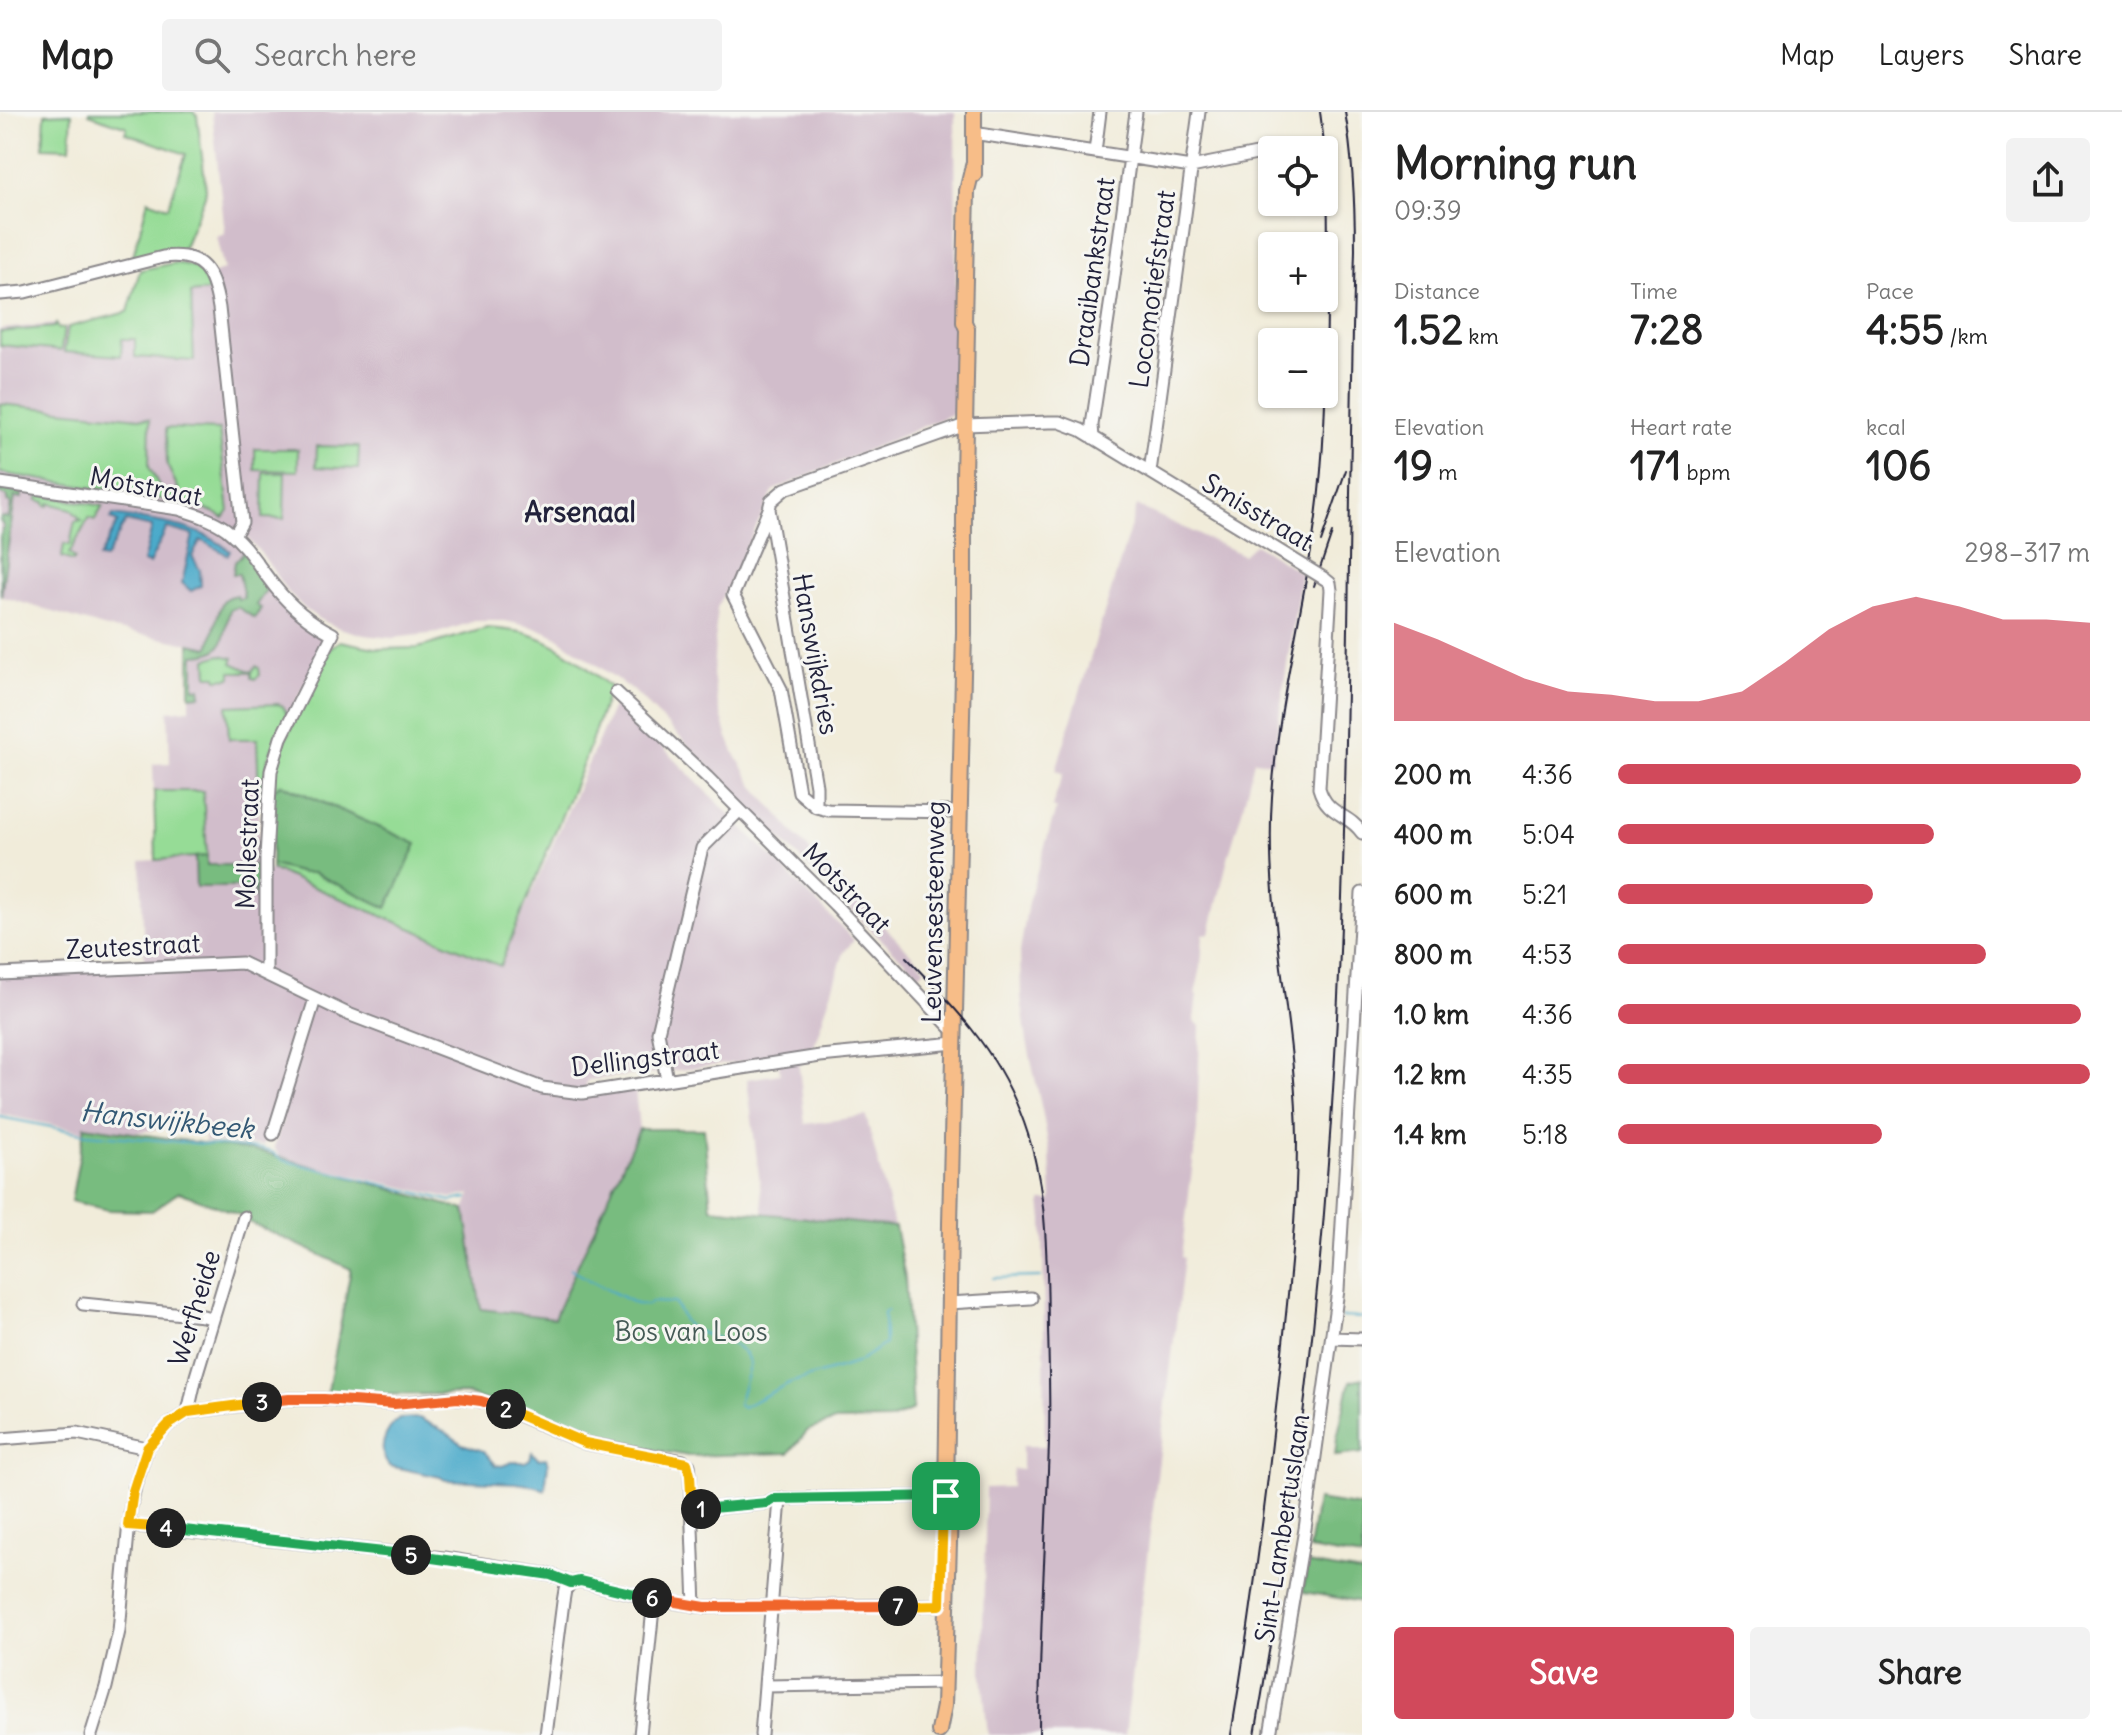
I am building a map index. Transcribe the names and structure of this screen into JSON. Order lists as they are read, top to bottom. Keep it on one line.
{"streets":{"main road":["Leuvensesteenweg"],"street":["Draaibankstraat","Locomotiefstraat","Motstraat","Smisstraat","Hanswijkdries","Mollestraat","Zeutestraat","Dellingstraat","Werfheide","Sint-Lambertuslaan"]},"crossings":[["Draaibankstraat","Smisstraat"],["Locomotiefstraat","Smisstraat"],["Motstraat","Mollestraat"],["Motstraat","Leuvensesteenweg"],["Motstraat","Dellingstraat"],["Smisstraat","Hanswijkdries"],["Smisstraat","Leuvensesteenweg"],["Hanswijkdries","Leuvensesteenweg"],["Mollestraat","Zeutestraat"],["Mollestraat","Dellingstraat"],["Leuvensesteenweg","Dellingstraat"],["Zeutestraat","Dellingstraat"]],"districts":["Arsenaal"],"water":["Hanswijkbeek"],"parks":["Bos van Loos"],"page":{"header":"Map","search":"Search here","nav":["Map","Layers","Share"],"heading":["Morning run","09:39"],"map_buttons":["+","−"],"stats":[["Distance","1.52 km"],["Time","7:28"],["Pace","4:55 /km"],["Elevation","19 m"],["Heart rate","171 bpm"],["kcal","106"]],"chart":["Elevation","298–317 m"],"list":[{"name":"200 m","note":"4:36"},{"name":"400 m","note":"5:04"},{"name":"600 m","note":"5:21"},{"name":"800 m","note":"4:53"},{"name":"1.0 km","note":"4:36"},{"name":"1.2 km","note":"4:35"},{"name":"1.4 km","note":"5:18"}],"pins":["3","2","1","4","5","6","7"],"buttons":["Save","Share"]}}
